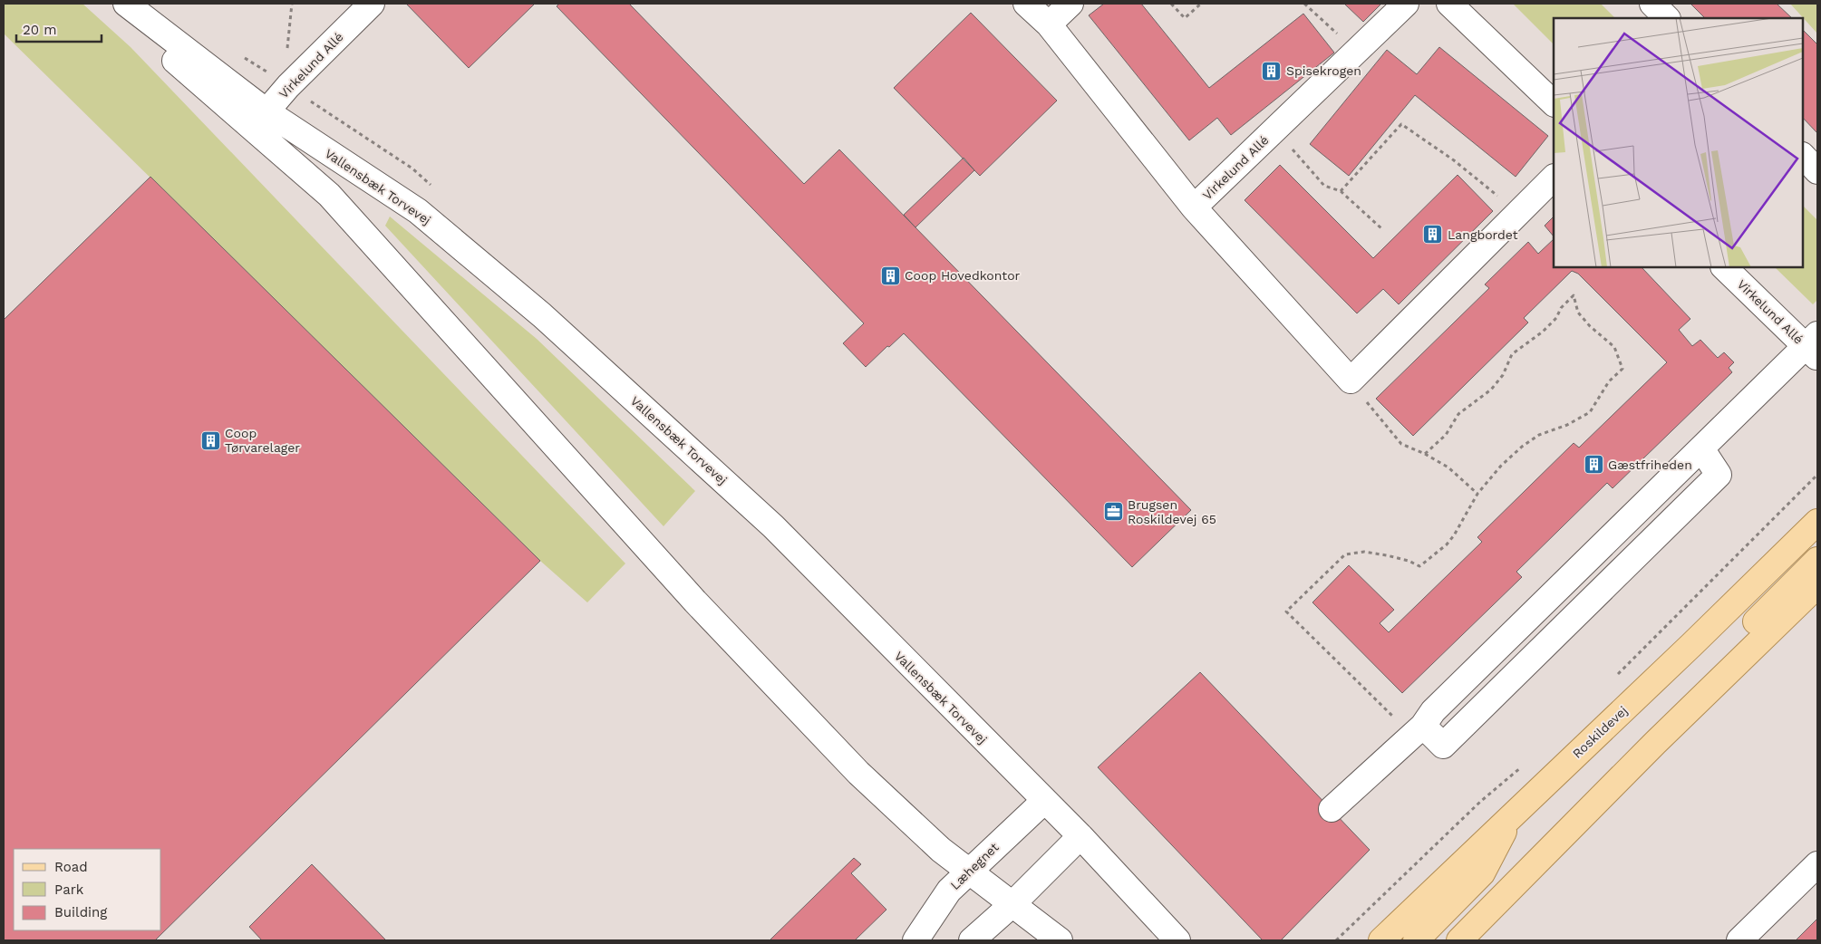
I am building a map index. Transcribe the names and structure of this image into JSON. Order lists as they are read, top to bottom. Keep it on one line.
{"streets":{"main road":["Roskildevej"],"street":["Virkelund Allé","Vallensbæk Torvevej","Læhegnet"]},"crossings":[["Virkelund Allé","Vallensbæk Torvevej"],["Vallensbæk Torvevej","Læhegnet"]],"places":{"building":["Spisekrogen","Langbordet","Coop Hovedkontor","Coop Tørvarelager","Gæstfriheden"],"office":["Brugsen Roskildevej 65"]},"legend":["Road","Park","Building"],"scale_bar":"20 m"}
